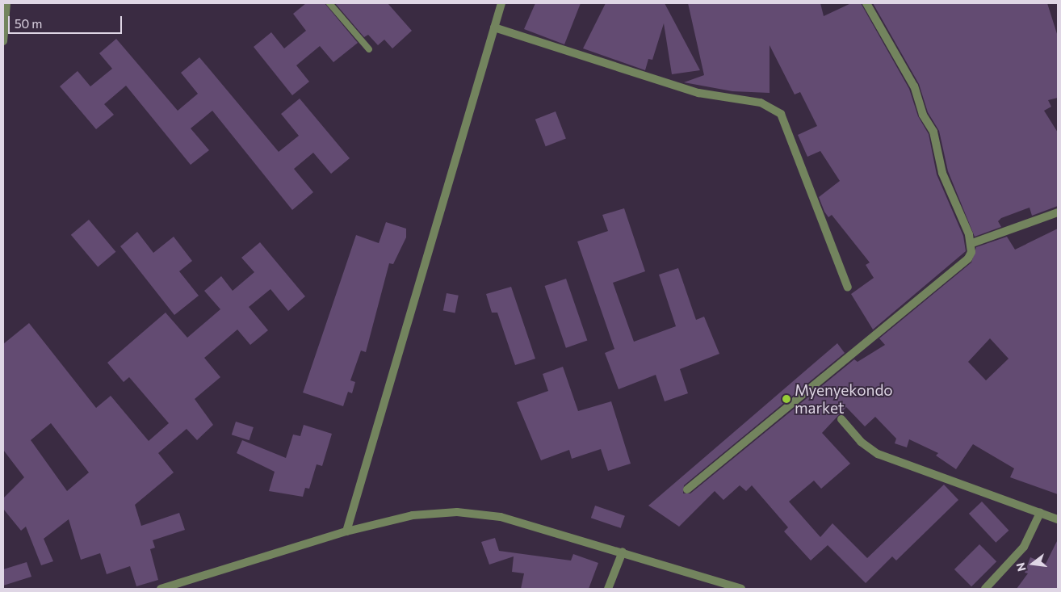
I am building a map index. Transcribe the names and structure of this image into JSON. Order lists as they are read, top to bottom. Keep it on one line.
{"places":["Myenyekondo market"],"scale_bar":"50 m","north":"left"}
